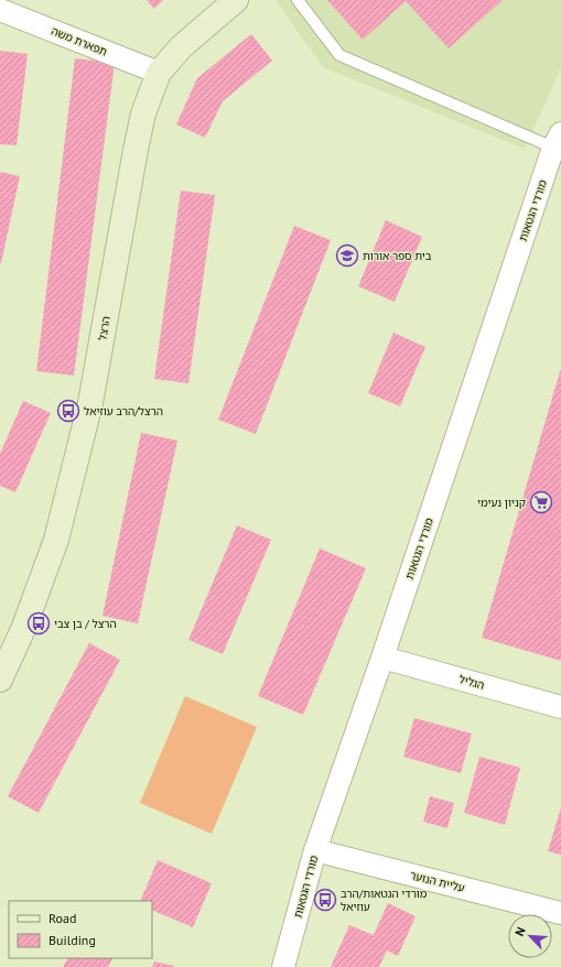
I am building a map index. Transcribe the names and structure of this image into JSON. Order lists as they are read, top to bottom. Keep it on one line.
{"streets":{"street":["תפארת משה","מורדי הגטאות","הרצל","הגליל","עליית הנוער"]},"crossings":[["תפארת משה","הרצל"],["מורדי הגטאות","הגליל"],["מורדי הגטאות","עליית הנוער"]],"places":{"school or university":["בית ספר אורות"],"bus stop":["הרצל/הרב עוזיאל","הרצל / בן צבי","מורדי הגטאות/הרב עוזיאל"],"supermarket":["קניון נעימי"]},"legend":["Road","Building"],"north":"top left"}
